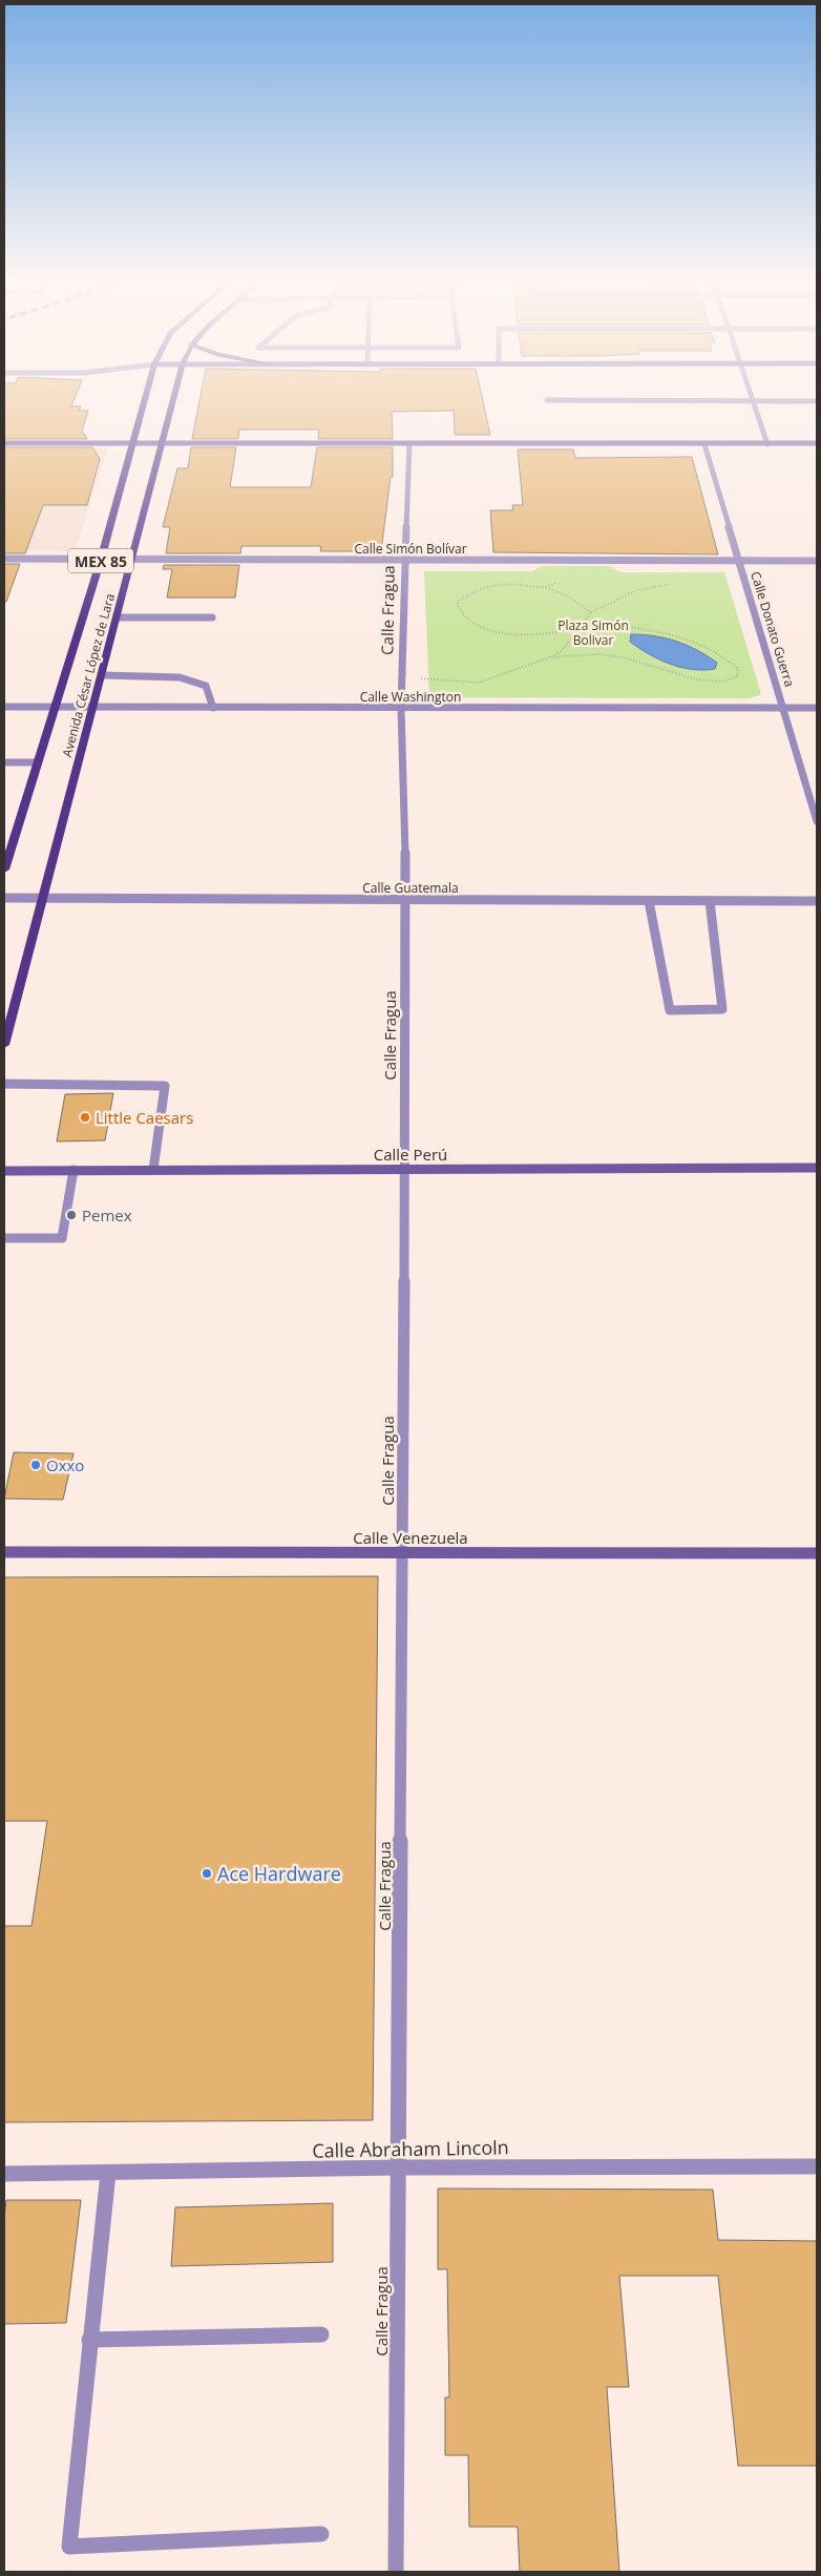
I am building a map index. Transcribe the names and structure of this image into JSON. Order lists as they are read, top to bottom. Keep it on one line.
{"streets":{"main road":["MEX 85","Avenida César López de Lara"],"street":["Calle Simón Bolívar","Calle Fragua","Calle Donato Guerra","Calle Washington","Calle Guatemala","Calle Perú","Calle Venezuela","Calle Abraham Lincoln"]},"crossings":[["Calle Simón Bolívar","Calle Fragua"],["Calle Simón Bolívar","Calle Donato Guerra"],["Calle Simón Bolívar","Avenida César López de Lara"],["Calle Fragua","Calle Washington"],["Calle Fragua","Calle Guatemala"],["Calle Fragua","Calle Perú"],["Calle Fragua","Calle Venezuela"],["Calle Fragua","Calle Abraham Lincoln"],["Calle Donato Guerra","Calle Washington"],["Avenida César López de Lara","Calle Washington"],["Avenida César López de Lara","Calle Guatemala"]],"parks":["Plaza Simón Bolivar"],"places":["Little Caesars","Pemex","Oxxo","Ace Hardware"]}
